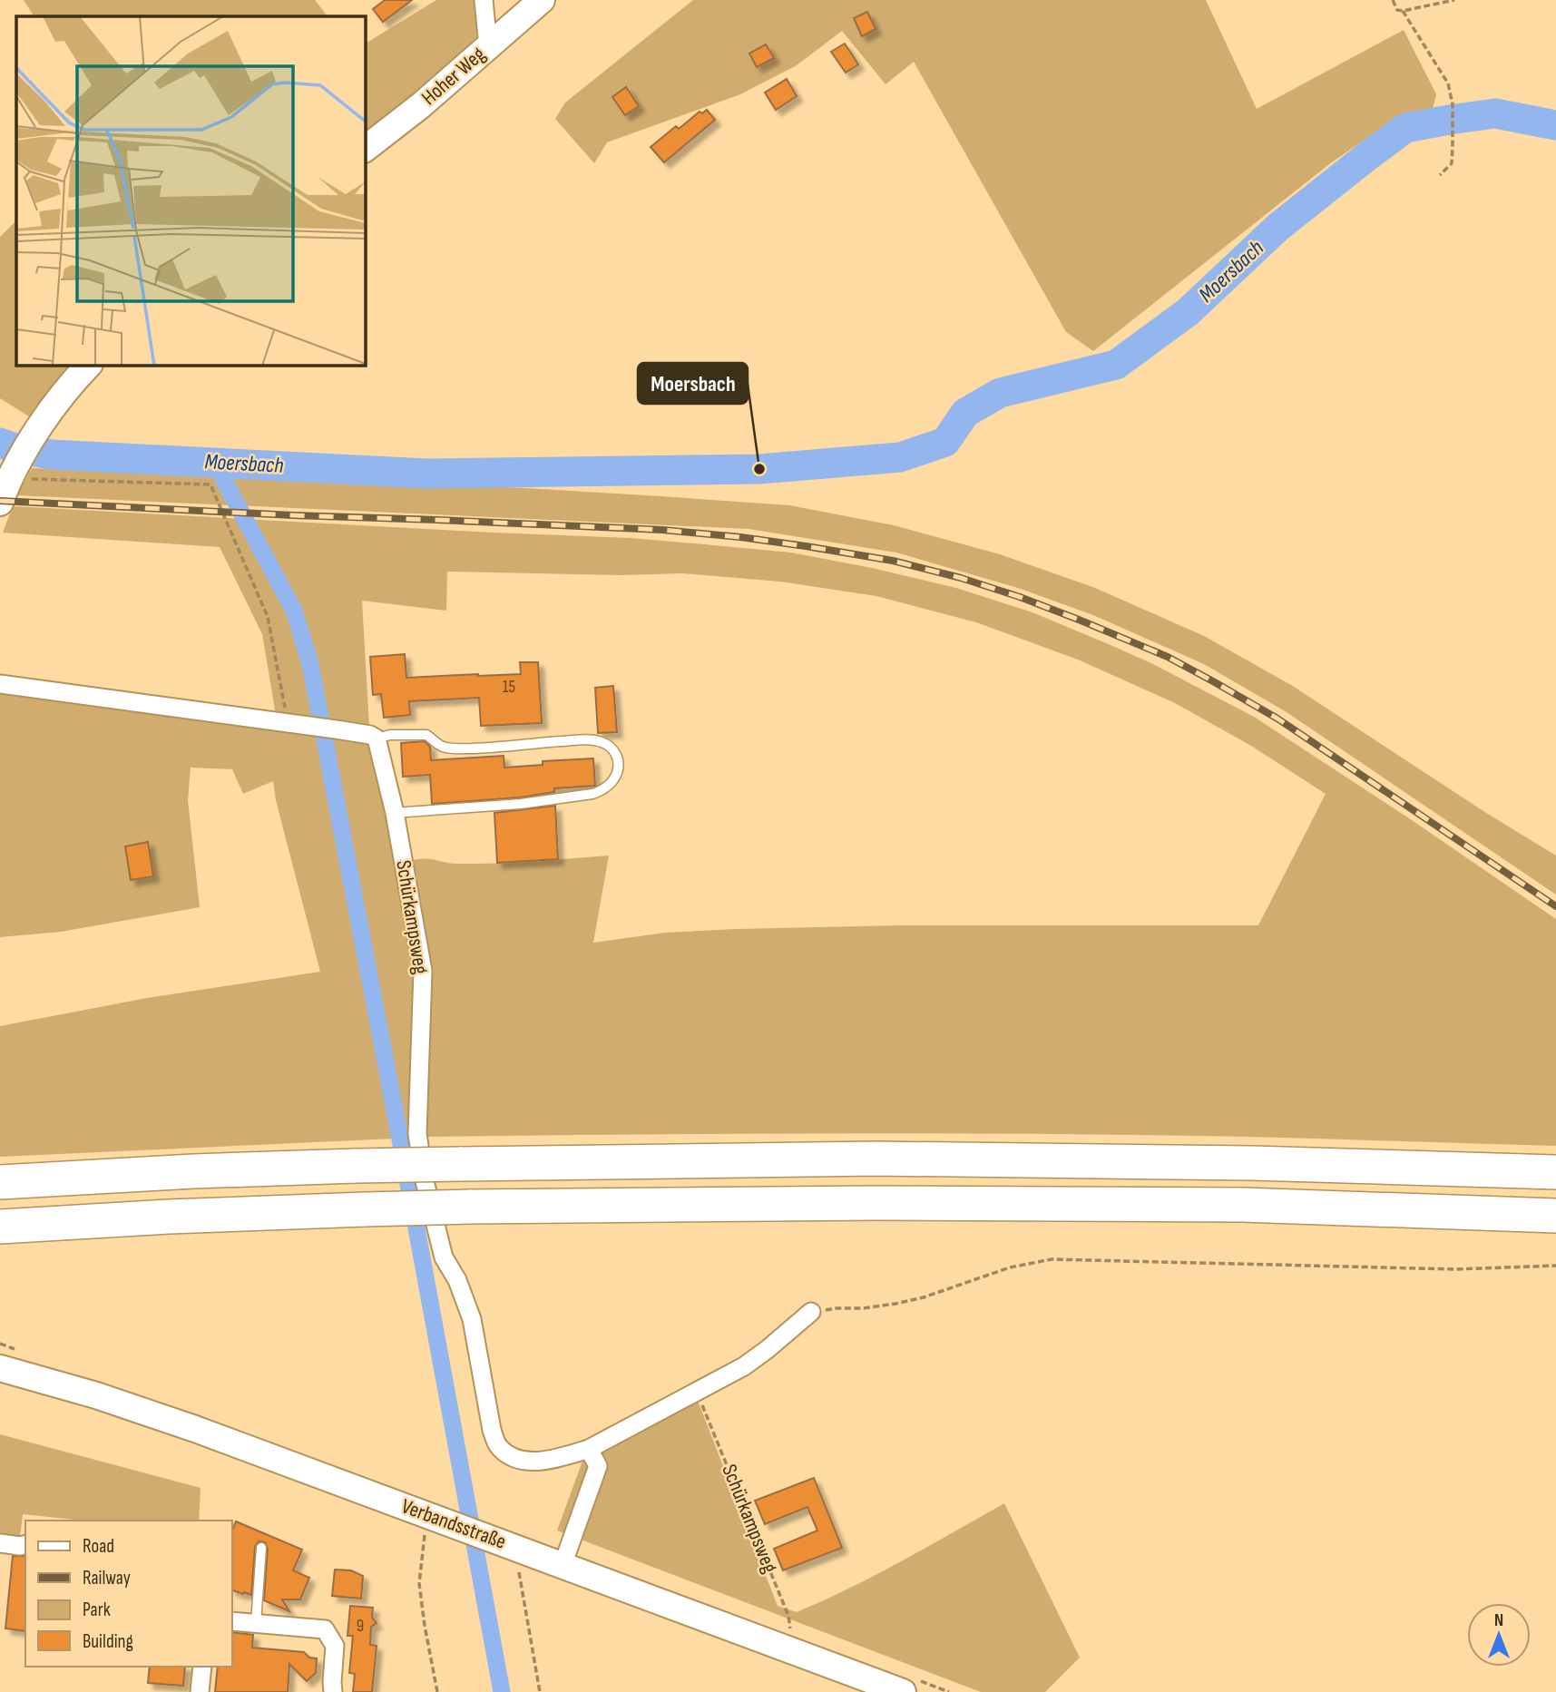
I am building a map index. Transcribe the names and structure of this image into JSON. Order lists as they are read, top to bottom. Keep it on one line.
{"streets":{"main road":["Hoher Weg","Verbandsstraße"],"street":["Schürkampsweg"]},"crossings":[["Schürkampsweg","Verbandsstraße"]],"water":["Moersbach"],"places":["Moersbach"],"house_numbers":["15","9"],"legend":["Road","Railway","Park","Building"],"north":"top"}
